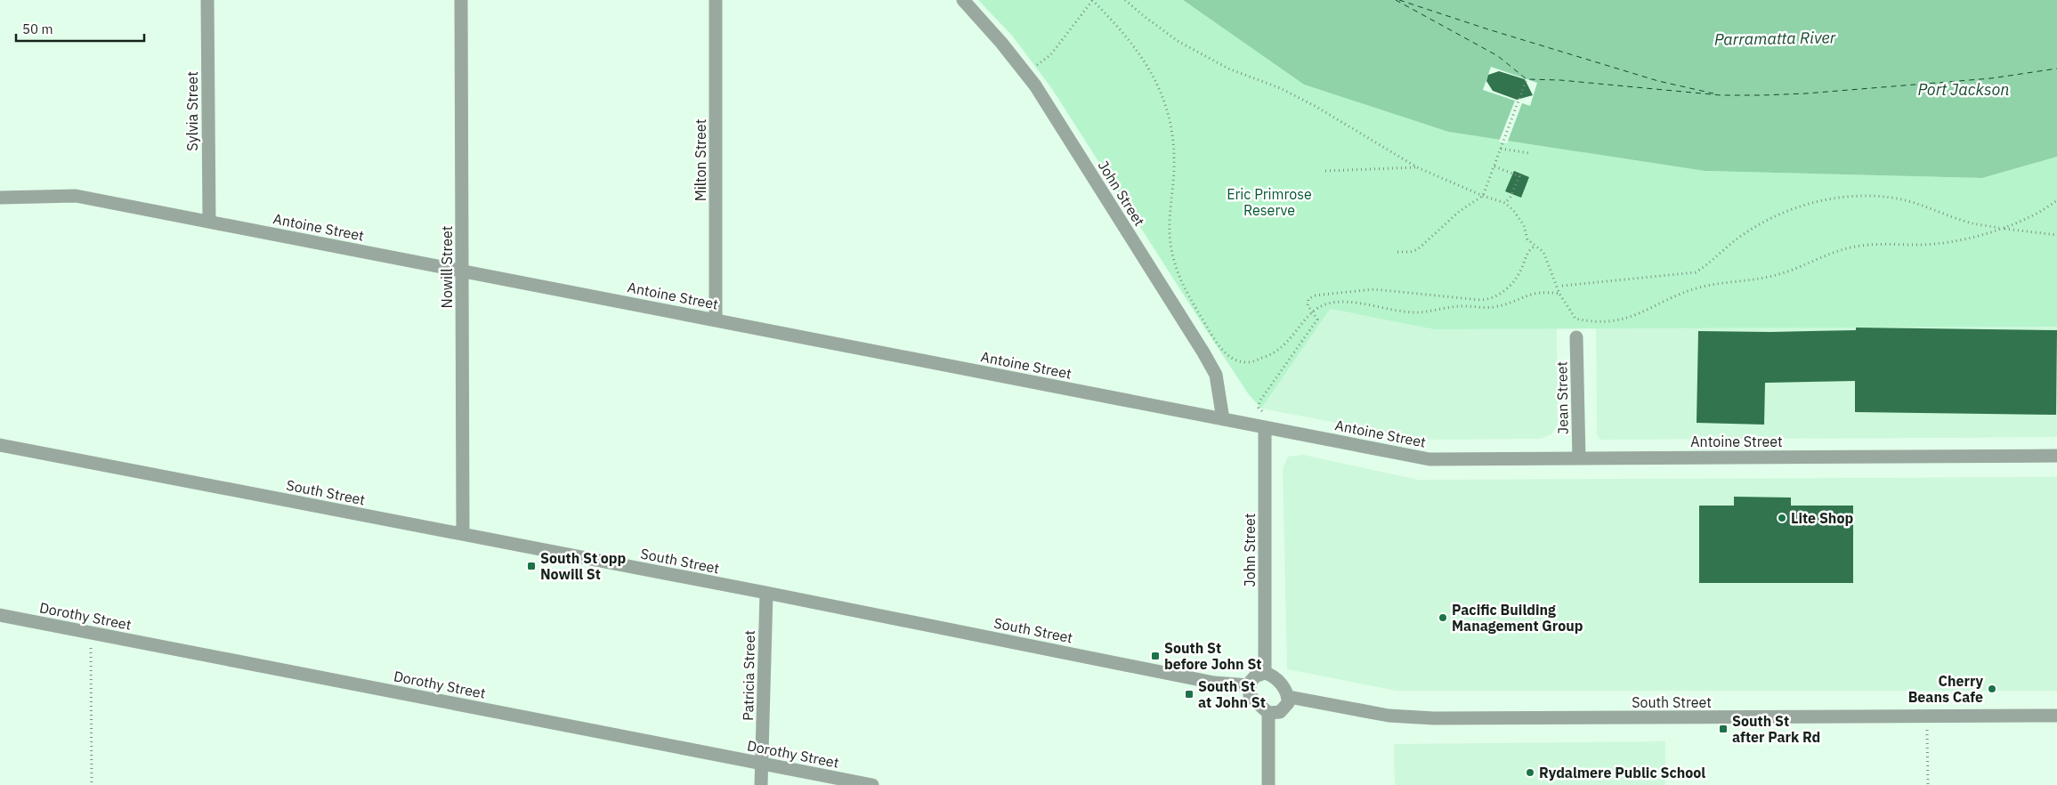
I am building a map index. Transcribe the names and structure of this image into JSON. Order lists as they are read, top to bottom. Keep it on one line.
{"streets":{"street":["Sylvia Street","Milton Street","John Street","Antoine Street","Nowill Street","Jean Street","South Street","Dorothy Street","Patricia Street"]},"crossings":[["Sylvia Street","Antoine Street"],["Milton Street","Antoine Street"],["John Street","Antoine Street"],["John Street","South Street"],["Antoine Street","Nowill Street"],["Antoine Street","Jean Street"],["Nowill Street","South Street"],["South Street","Patricia Street"],["Dorothy Street","Patricia Street"]],"water":["Parramatta River","Port Jackson"],"parks":["Eric Primrose Reserve"],"places":{"other":["Lite Shop","Pacific Building Management Group","Cherry Beans Cafe","Rydalmere Public School"],"transit":["South St opp Nowill St","South St before John St","South St at John St","South St after Park Rd"]},"scale_bar":"50 m"}
